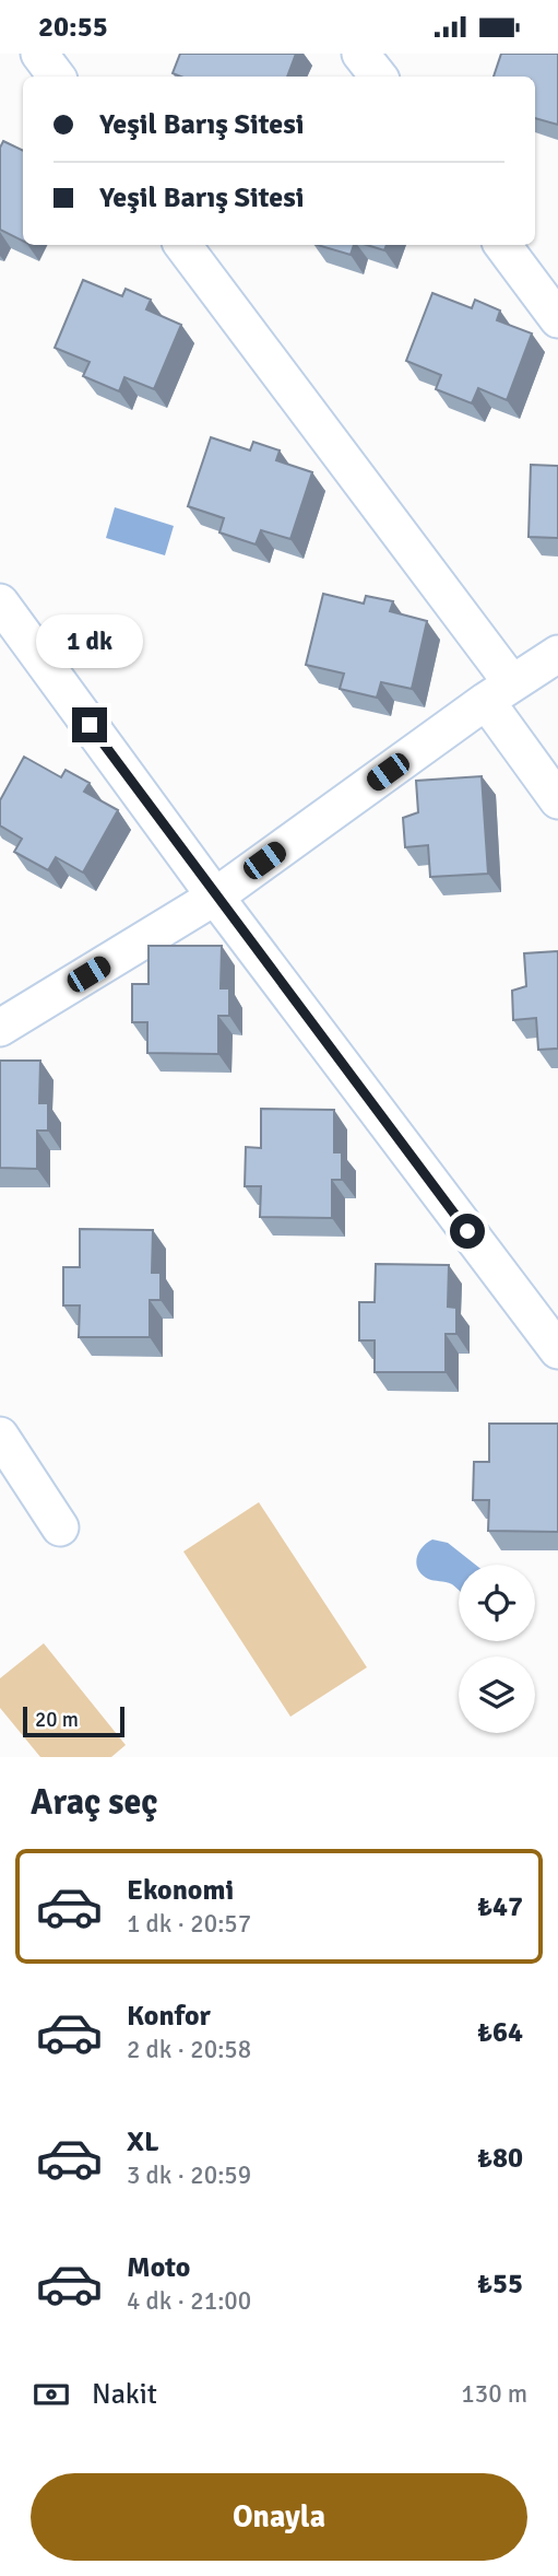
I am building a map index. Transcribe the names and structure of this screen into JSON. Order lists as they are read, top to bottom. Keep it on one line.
{"scale_bar":"20 m","page":{"status":"20:55","banner":["Yeşil Barış Sitesi","Yeşil Barış Sitesi"],"bubble":"1 dk","scale":"20 m","heading":"Araç seç","list":[{"name":"Ekonomi","note":"1 dk · 20:57","value":"₺47"},{"name":"Konfor","note":"2 dk · 20:58","value":"₺64"},{"name":"XL","note":"3 dk · 20:59","value":"₺80"},{"name":"Moto","note":"4 dk · 21:00","value":"₺55"}],"pay":["Nakit","130 m"],"buttons":"Onayla"}}
